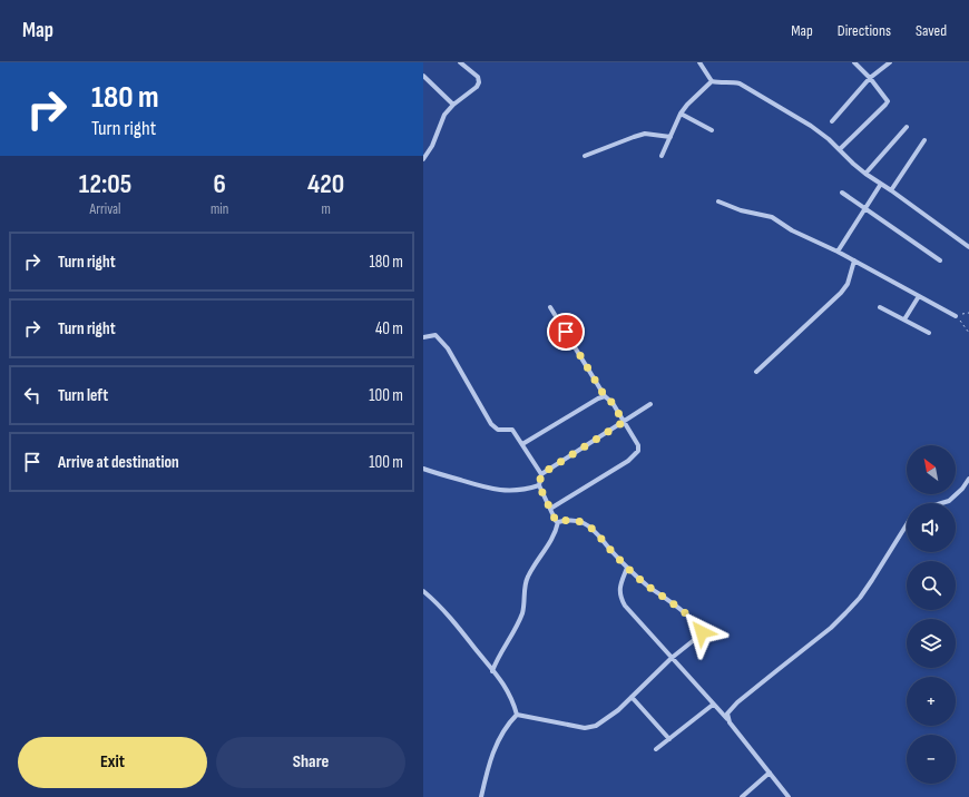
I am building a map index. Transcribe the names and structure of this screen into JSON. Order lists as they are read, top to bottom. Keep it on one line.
{"north":"top left","page":{"header":"Map","nav":["Map","Directions","Saved"],"turn":["180 m","Turn right"],"eta":["12:05","Arrival","6","min","420","m"],"list":[{"name":"Turn right","value":"180 m"},{"name":"Turn right","value":"40 m"},{"name":"Turn left","value":"100 m"},{"name":"Arrive at destination","value":"100 m"}],"map_buttons":["+","−"],"buttons":["Exit","Share"]}}
